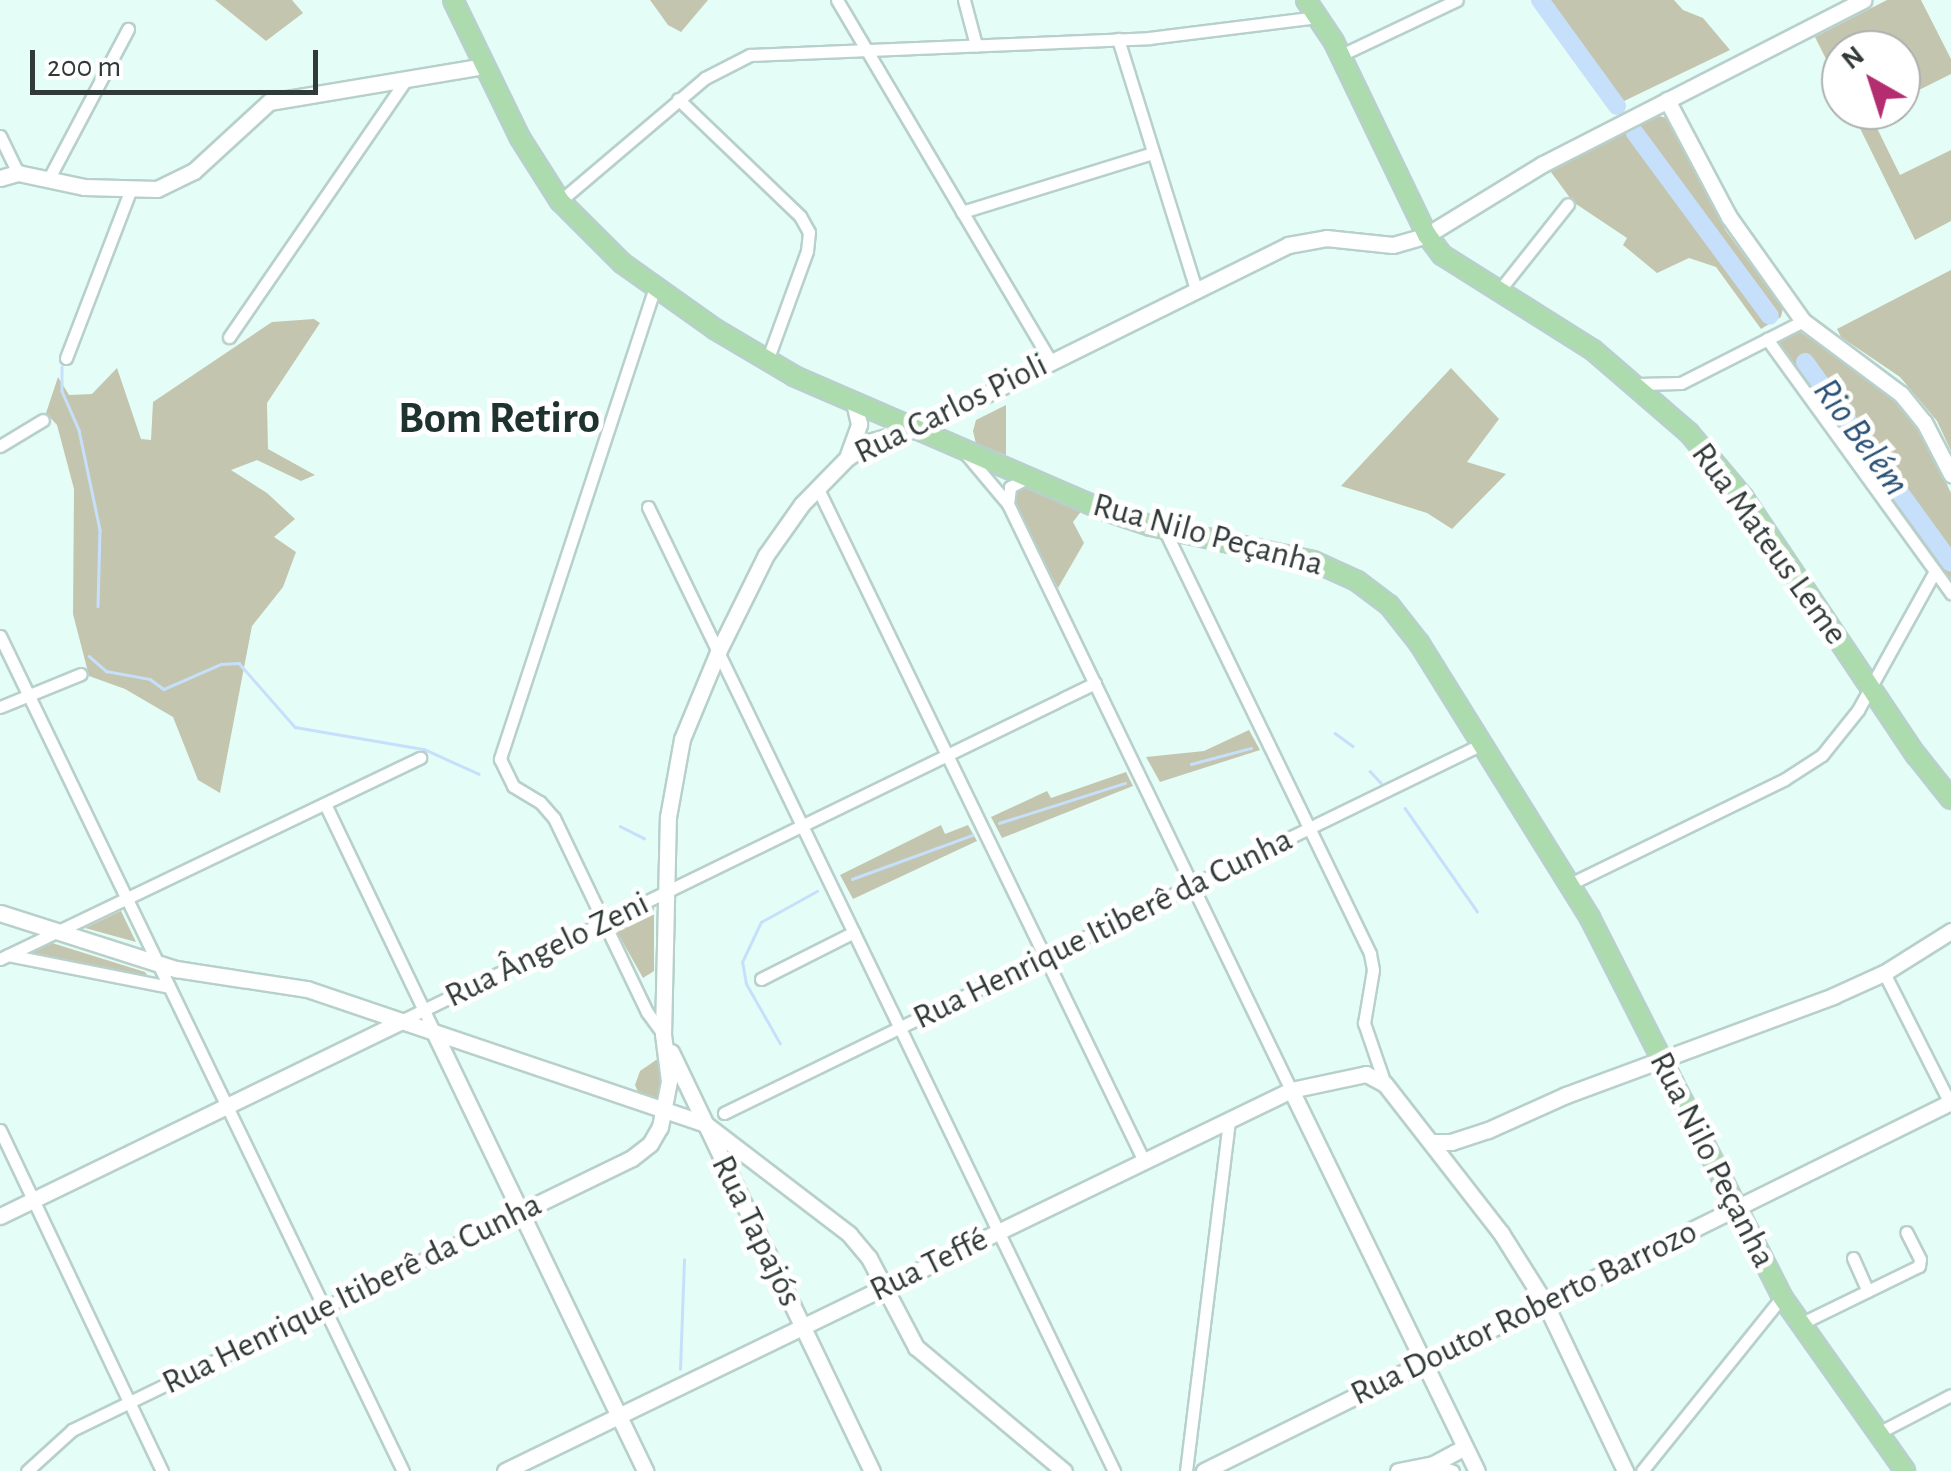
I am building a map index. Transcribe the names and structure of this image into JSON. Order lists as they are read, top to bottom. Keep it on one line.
{"streets":{"main road":["Rua Carlos Pioli","Rua Nilo Peçanha","Rua Mateus Leme","Rua Henrique Itiberê da Cunha","Rua Ângelo Zeni","Rua Tapajós","Rua Teffé","Rua Doutor Roberto Barrozo"]},"crossings":[["Rua Carlos Pioli","Rua Nilo Peçanha"],["Rua Carlos Pioli","Rua Mateus Leme"],["Rua Carlos Pioli","Rua Henrique Itiberê da Cunha"],["Rua Carlos Pioli","Rua Ângelo Zeni"],["Rua Carlos Pioli","Rua Tapajós"],["Rua Nilo Peçanha","Rua Henrique Itiberê da Cunha"],["Rua Nilo Peçanha","Rua Tapajós"],["Rua Nilo Peçanha","Rua Doutor Roberto Barrozo"],["Rua Ângelo Zeni","Rua Tapajós"],["Rua Tapajós","Rua Teffé"]],"districts":["Bom Retiro"],"water":["Rio Belém"],"scale_bar":"200 m","north":"top left"}
